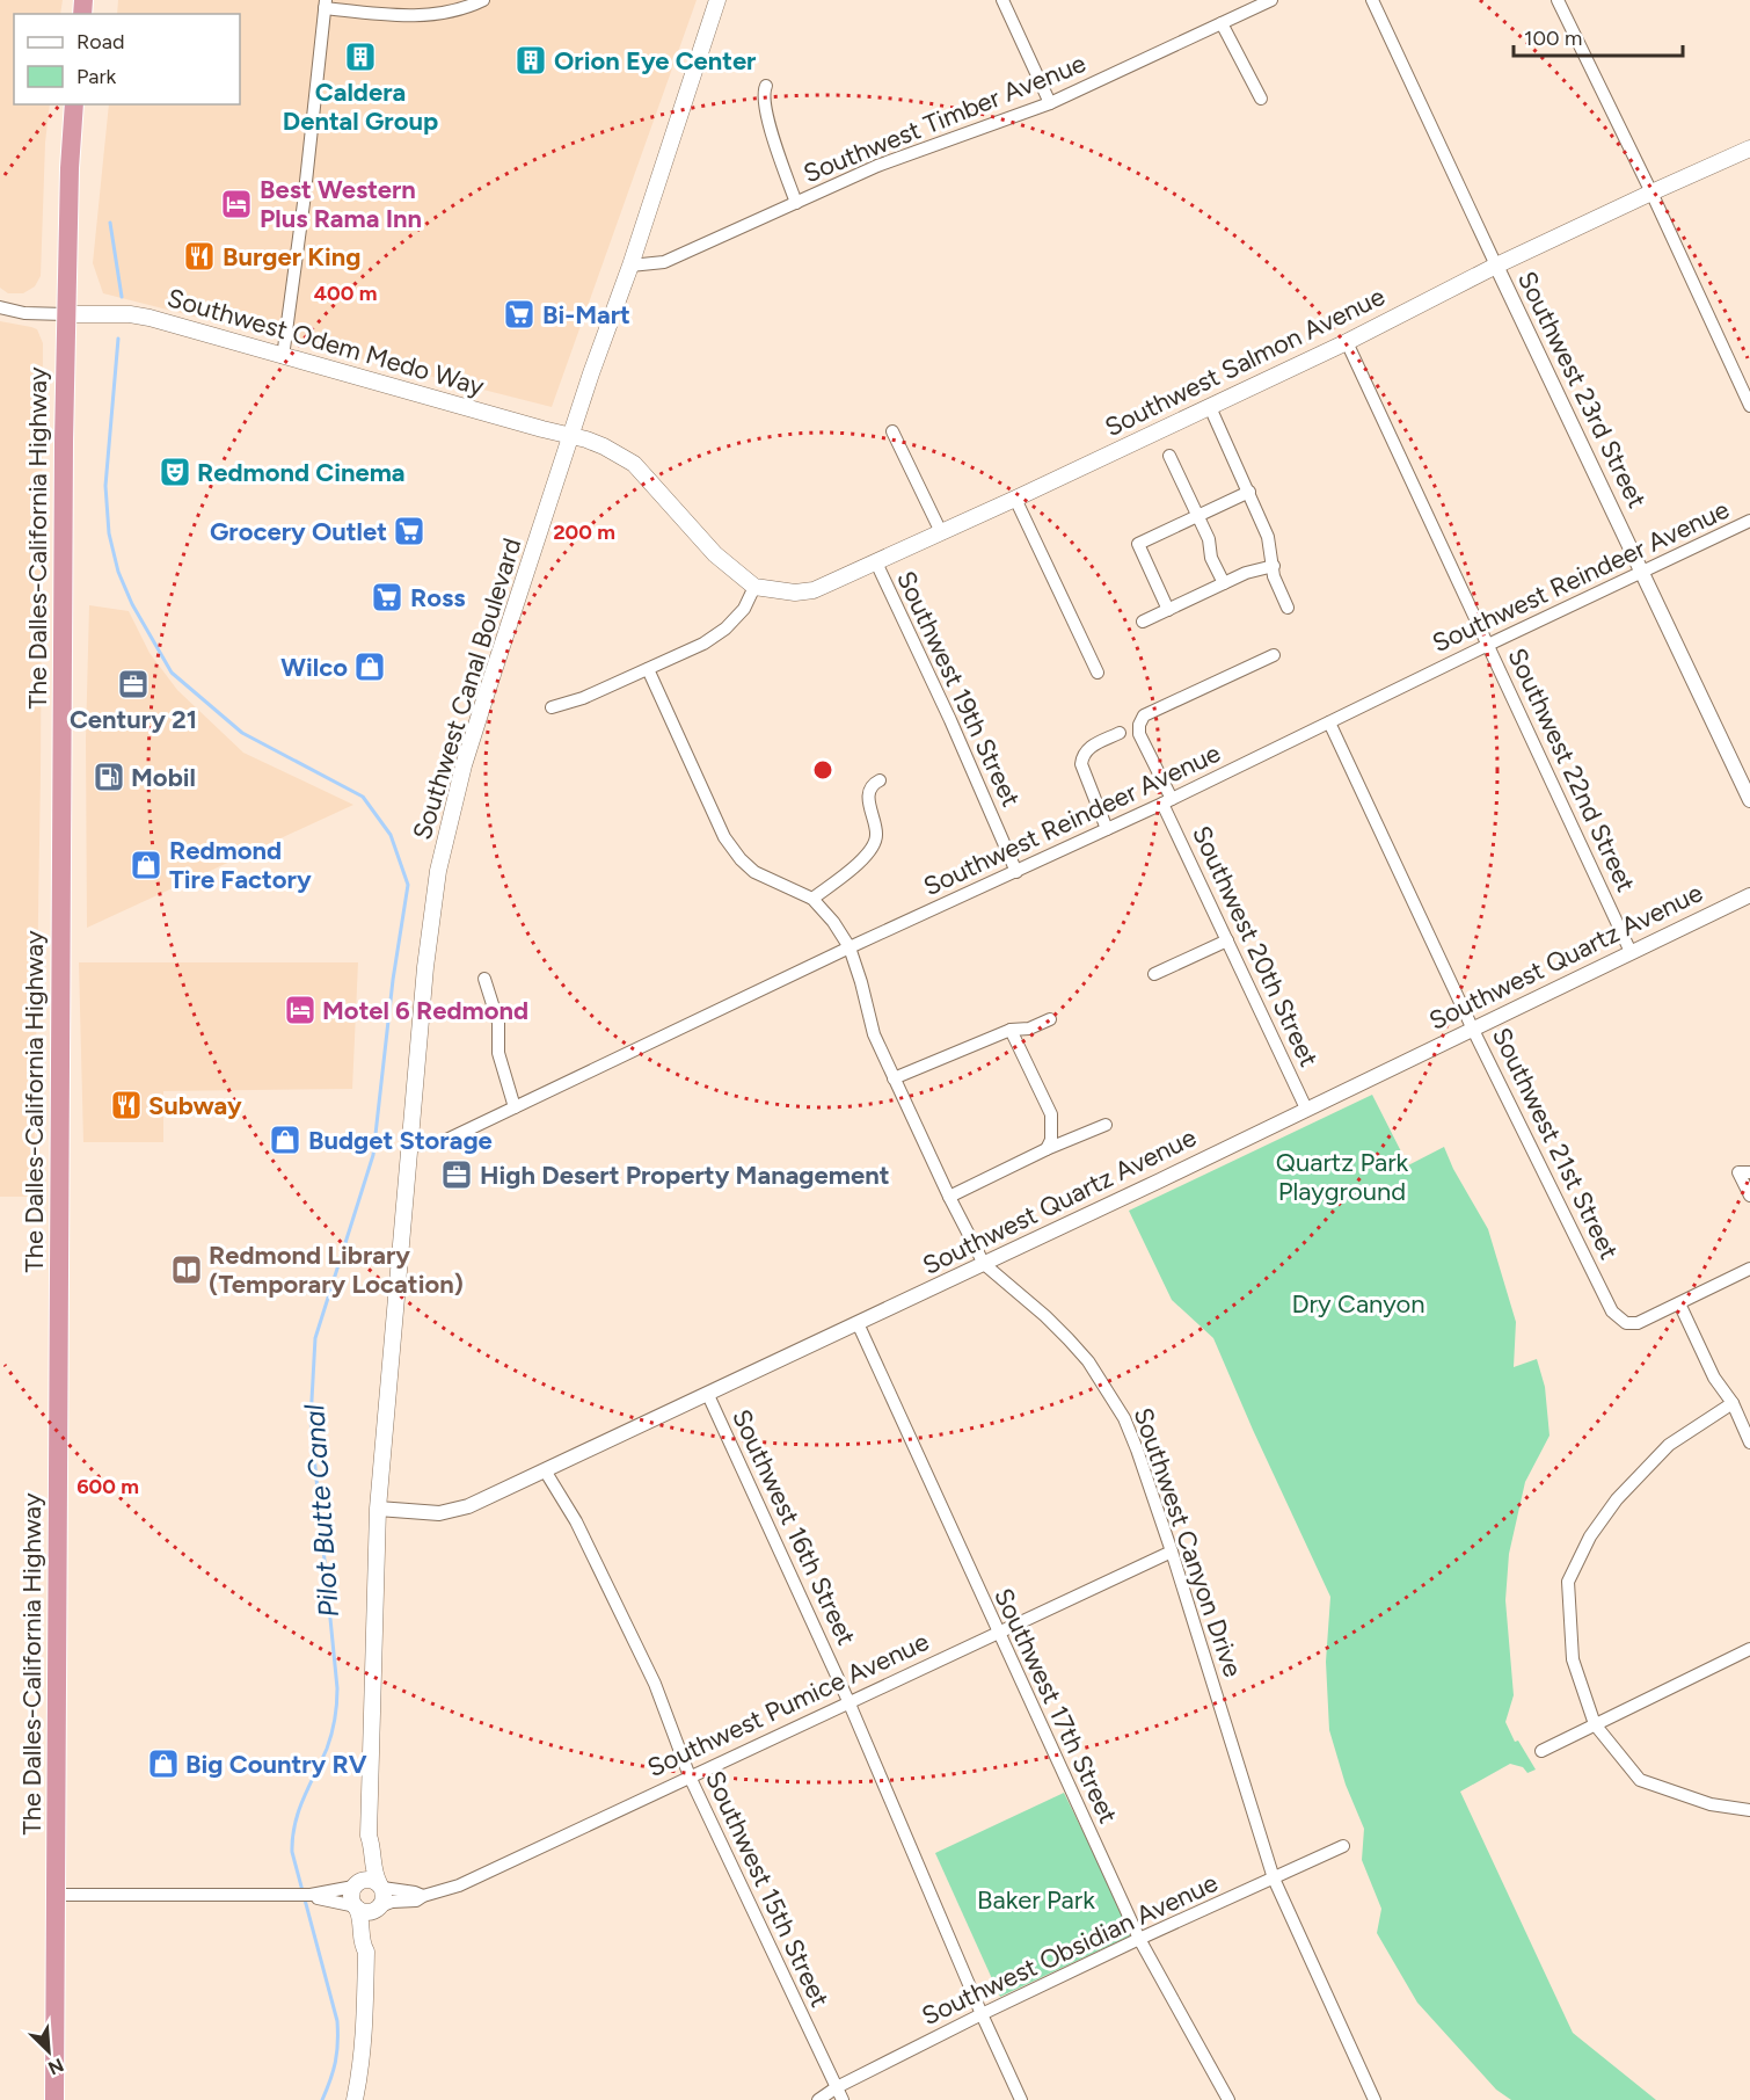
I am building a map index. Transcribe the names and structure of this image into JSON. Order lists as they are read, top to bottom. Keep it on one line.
{"streets":{"highway":["The Dalles-California Highway"],"main road":["Southwest Odem Medo Way","Southwest Salmon Avenue","Southwest Canal Boulevard"],"street":["Southwest Timber Avenue","Southwest 23rd Street","Southwest Reindeer Avenue","Southwest 19th Street","Southwest 22nd Street","Southwest 20th Street","Southwest Quartz Avenue","Southwest 21st Street","Southwest 16th Street","Southwest Canyon Drive","Southwest Pumice Avenue","Southwest 17th Street","Southwest 15th Street","Southwest Obsidian Avenue"]},"crossings":[["Southwest Timber Avenue","Southwest Canal Boulevard"],["Southwest Odem Medo Way","Southwest Salmon Avenue"],["Southwest Odem Medo Way","The Dalles-California Highway"],["Southwest Odem Medo Way","Southwest Canal Boulevard"],["Southwest Salmon Avenue","Southwest 23rd Street"],["Southwest Salmon Avenue","Southwest Canal Boulevard"],["Southwest Salmon Avenue","Southwest 19th Street"],["Southwest Salmon Avenue","Southwest 22nd Street"],["Southwest 23rd Street","Southwest Reindeer Avenue"],["Southwest Reindeer Avenue","Southwest Canal Boulevard"],["Southwest Reindeer Avenue","Southwest 19th Street"],["Southwest Reindeer Avenue","Southwest 22nd Street"],["Southwest Reindeer Avenue","Southwest 20th Street"],["Southwest Reindeer Avenue","Southwest 21st Street"],["Southwest Reindeer Avenue","Southwest Canyon Drive"],["Southwest Canal Boulevard","Southwest Quartz Avenue"],["Southwest Canal Boulevard","Southwest Pumice Avenue"],["Southwest 22nd Street","Southwest Quartz Avenue"],["Southwest 20th Street","Southwest Quartz Avenue"],["Southwest Quartz Avenue","Southwest 21st Street"],["Southwest Quartz Avenue","Southwest 16th Street"],["Southwest Quartz Avenue","Southwest Canyon Drive"],["Southwest Quartz Avenue","Southwest 17th Street"],["Southwest Quartz Avenue","Southwest 15th Street"],["Southwest 16th Street","Southwest Pumice Avenue"],["Southwest 16th Street","Southwest Obsidian Avenue"],["Southwest Canyon Drive","Southwest Pumice Avenue"],["Southwest Canyon Drive","Southwest Obsidian Avenue"],["Southwest Pumice Avenue","Southwest 17th Street"],["Southwest Pumice Avenue","Southwest 15th Street"],["Southwest 17th Street","Southwest Obsidian Avenue"],["Southwest 15th Street","Southwest Obsidian Avenue"]],"water":["Pilot Butte Canal"],"parks":["Quartz Park Playground","Dry Canyon","Baker Park"],"places":{"building":["Caldera Dental Group","Orion Eye Center"],"hotel":["Best Western Plus Rama Inn","Motel 6 Redmond"],"restaurant":["Burger King","Subway"],"supermarket":["Bi-Mart","Grocery Outlet","Ross"],"theatre":["Redmond Cinema"],"shop":["Wilco","Redmond Tire Factory","Budget Storage","Big Country RV"],"office":["Century 21","High Desert Property Management"],"fuel station":["Mobil"],"library":["Redmond Library (Temporary Location)"]},"legend":["Road","Park"],"scale_bar":"100 m","north":"bottom right","rings":["400 m","200 m","600 m"]}
